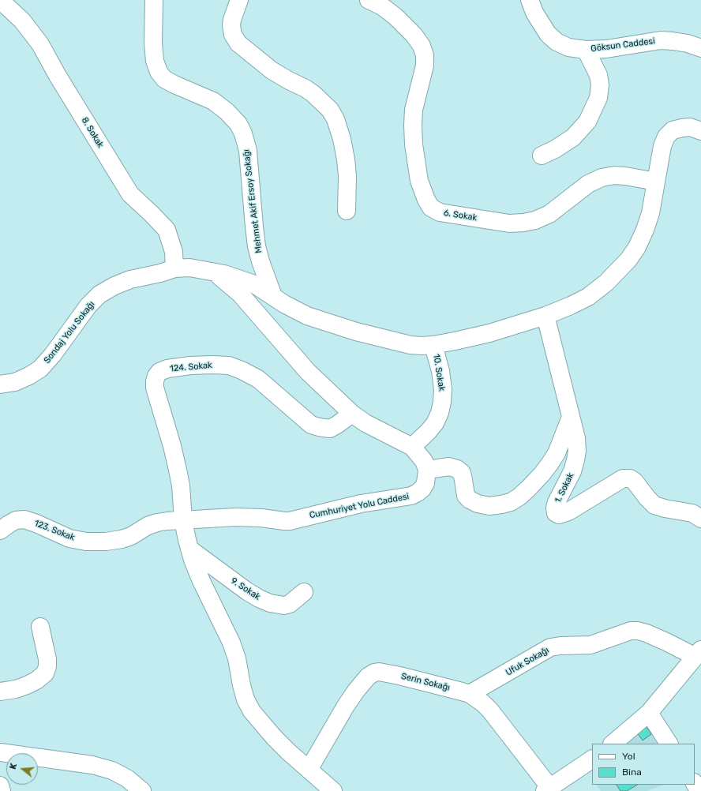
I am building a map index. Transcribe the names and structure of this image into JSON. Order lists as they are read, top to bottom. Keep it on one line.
{"streets":{"street":["Göksun Caddesi","8. Sokak","Mehmet Akif Ersoy Sokağı","6. Sokak","Sondaj Yolu Sokağı","124. Sokak","10. Sokak","1. Sokak","Cumhuriyet Yolu Caddesi","123. Sokak","9. Sokak","Ufuk Sokağı","Serin Sokağı"]},"crossings":[["8. Sokak","Sondaj Yolu Sokağı"],["Mehmet Akif Ersoy Sokağı","Sondaj Yolu Sokağı"],["6. Sokak","Sondaj Yolu Sokağı"],["Sondaj Yolu Sokağı","10. Sokak"],["Sondaj Yolu Sokağı","1. Sokak"],["124. Sokak","Cumhuriyet Yolu Caddesi"],["124. Sokak","123. Sokak"],["Cumhuriyet Yolu Caddesi","123. Sokak"],["Ufuk Sokağı","Serin Sokağı"]],"legend":["Yol","Bina"],"north":"left"}
